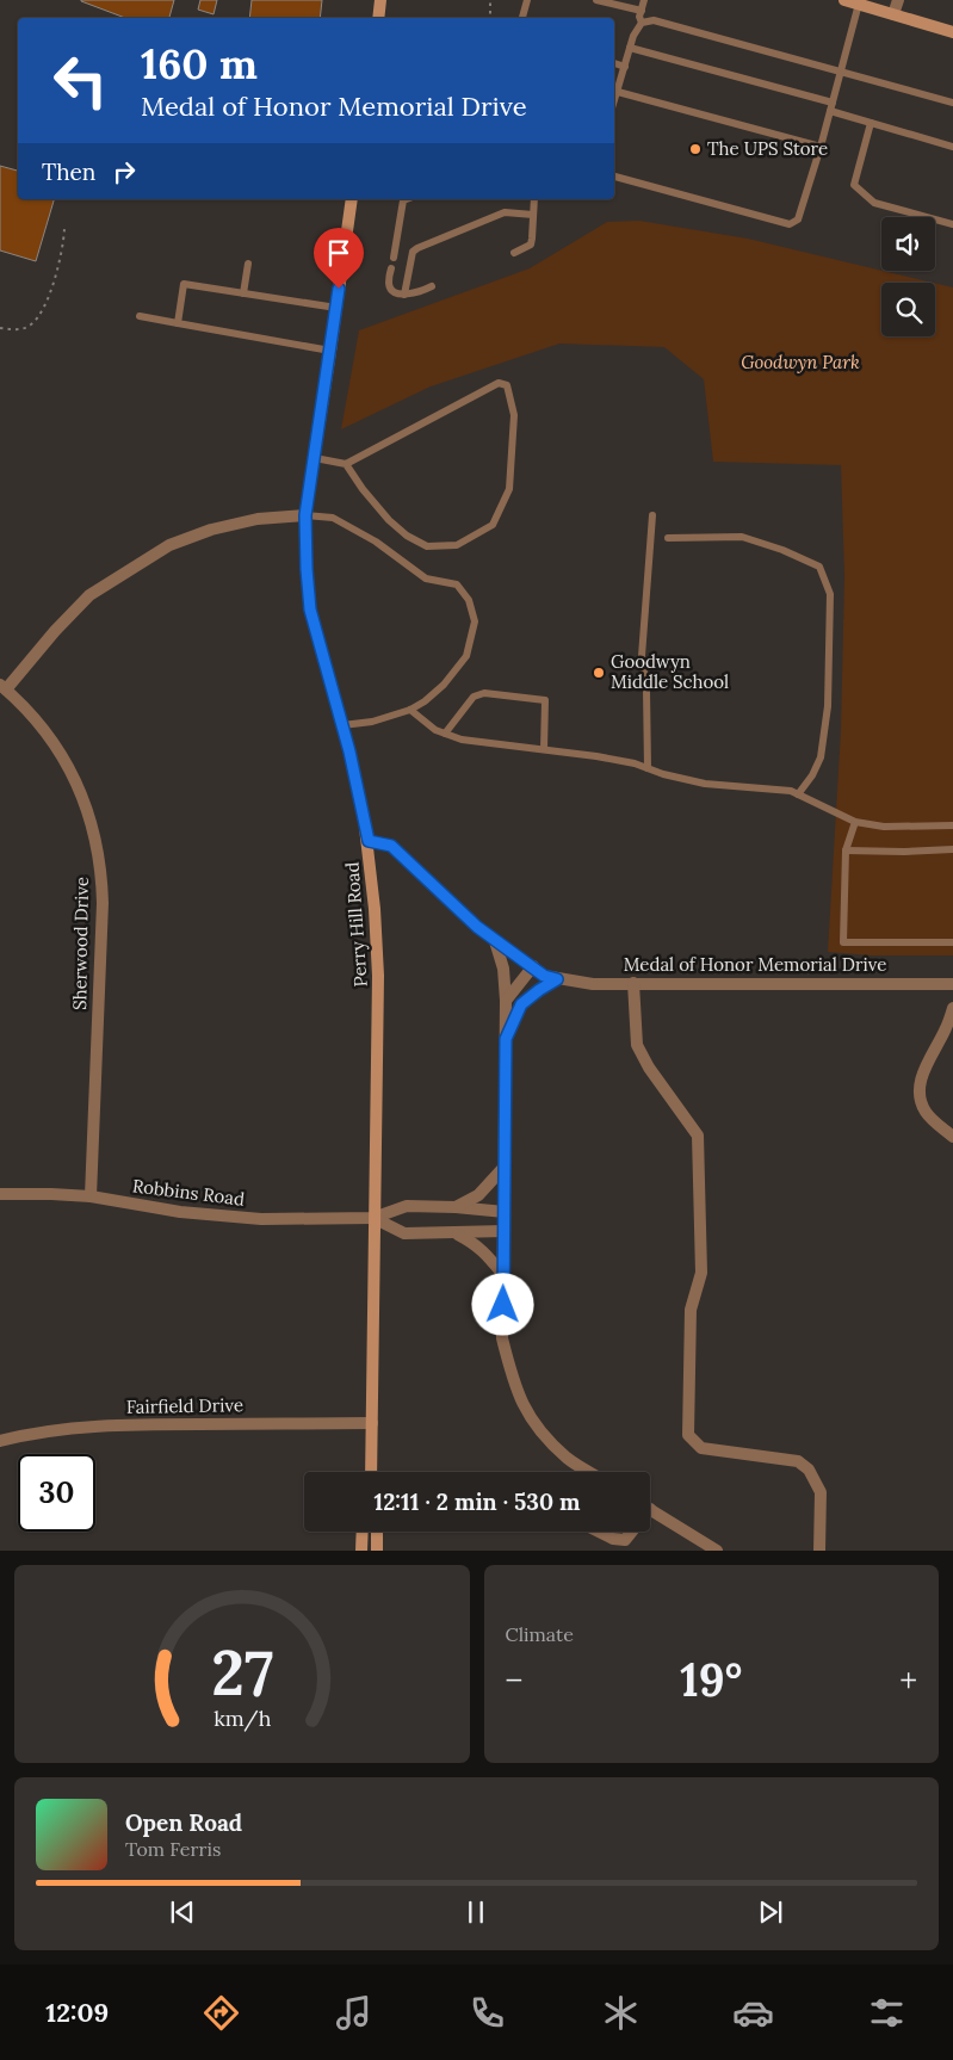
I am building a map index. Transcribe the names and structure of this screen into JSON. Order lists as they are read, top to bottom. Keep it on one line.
{"streets":{"main road":["Perry Hill Road"],"street":["Sherwood Drive","Medal of Honor Memorial Drive","Robbins Road","Fairfield Drive"]},"crossings":[["Perry Hill Road","Medal of Honor Memorial Drive"],["Perry Hill Road","Robbins Road"],["Perry Hill Road","Fairfield Drive"],["Sherwood Drive","Robbins Road"]],"parks":["Goodwyn Park"],"places":["The UPS Store","Goodwyn Middle School"],"page":{"turn":["160 m","Medal of Honor Memorial Drive"],"then":"Then","limit":"30","trip":"12:11 · 2 min · 530 m","tile":"Climate","heat":["−","19°","+"],"song":["Open Road","Tom Ferris"],"tabs":"12:09","gauge":["27","km/h"]}}
